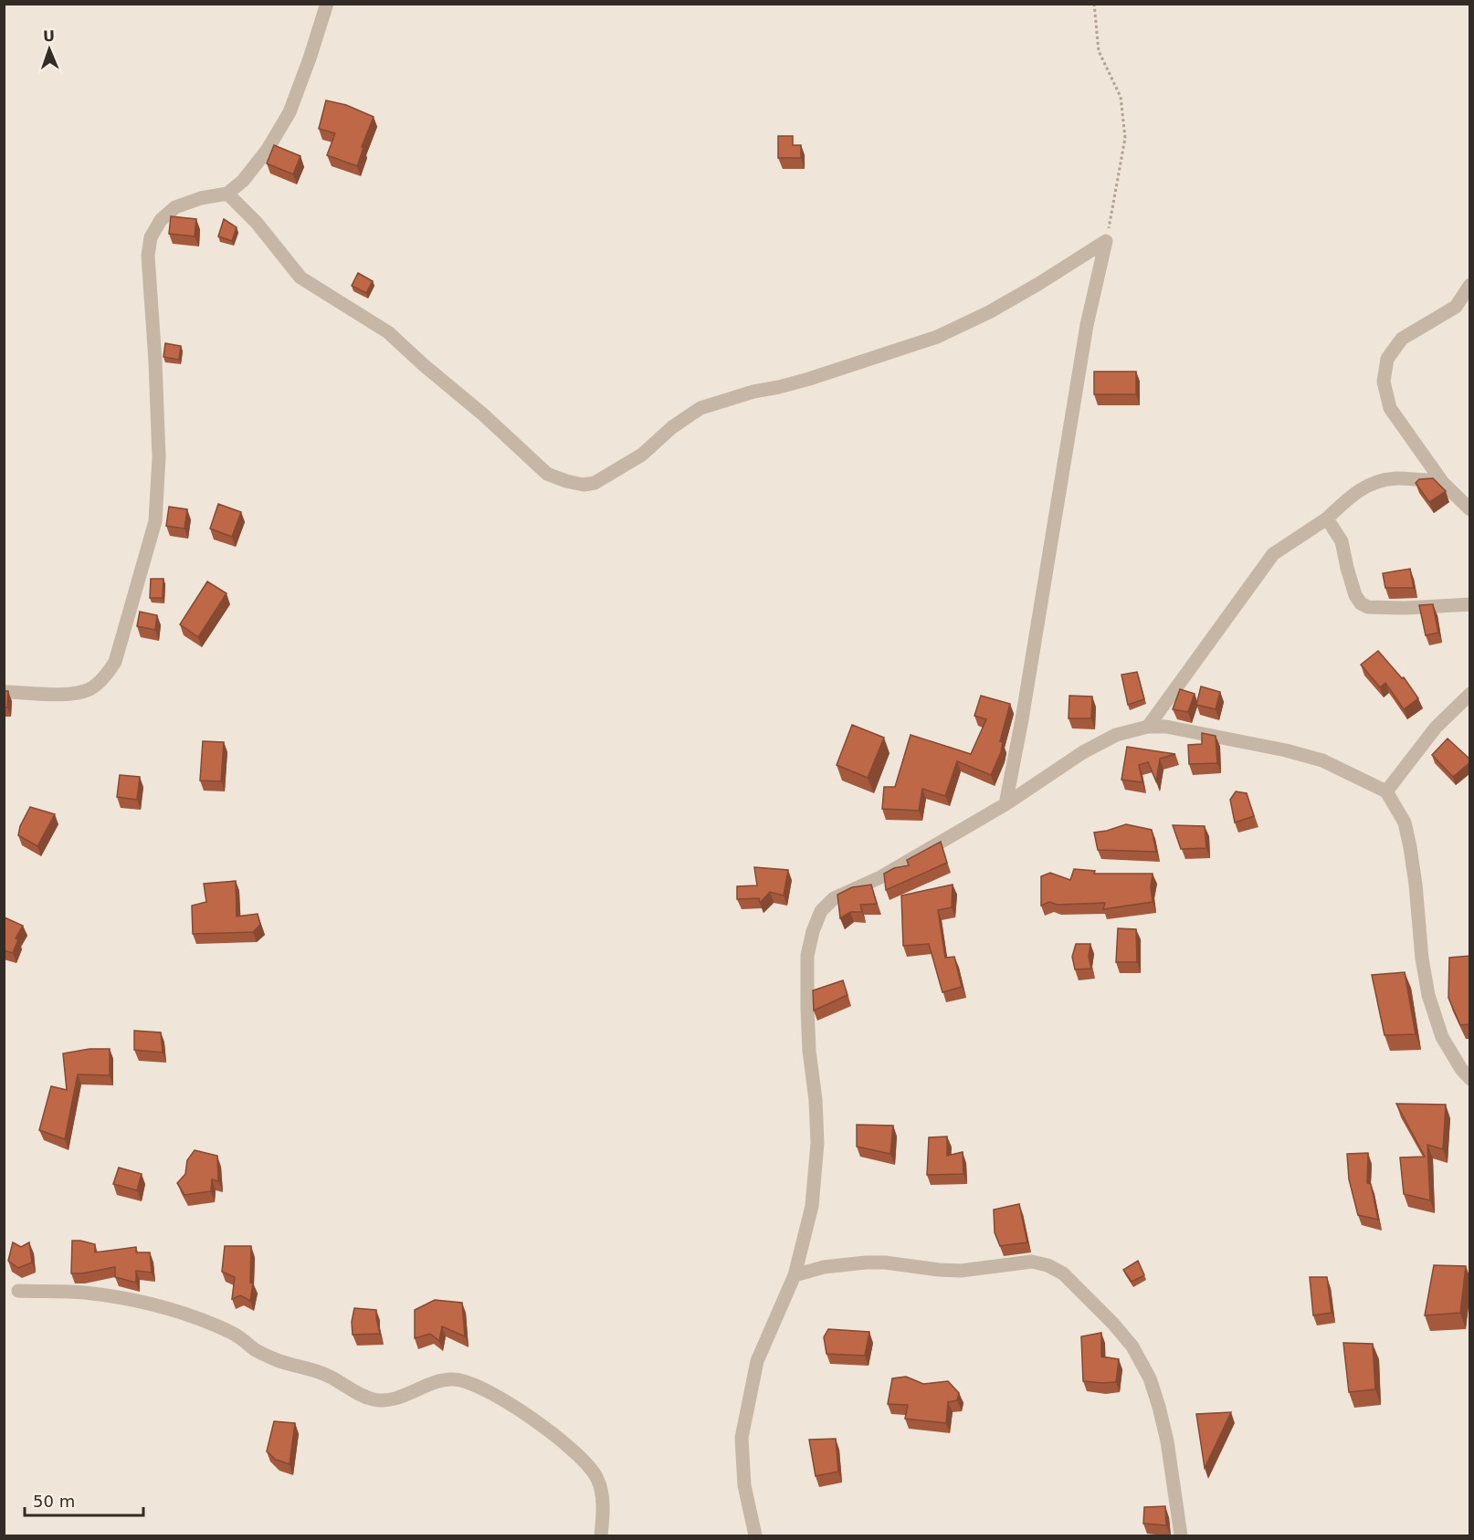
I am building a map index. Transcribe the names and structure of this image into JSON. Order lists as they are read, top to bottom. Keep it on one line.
{"scale_bar":"50 m","north":"top"}
